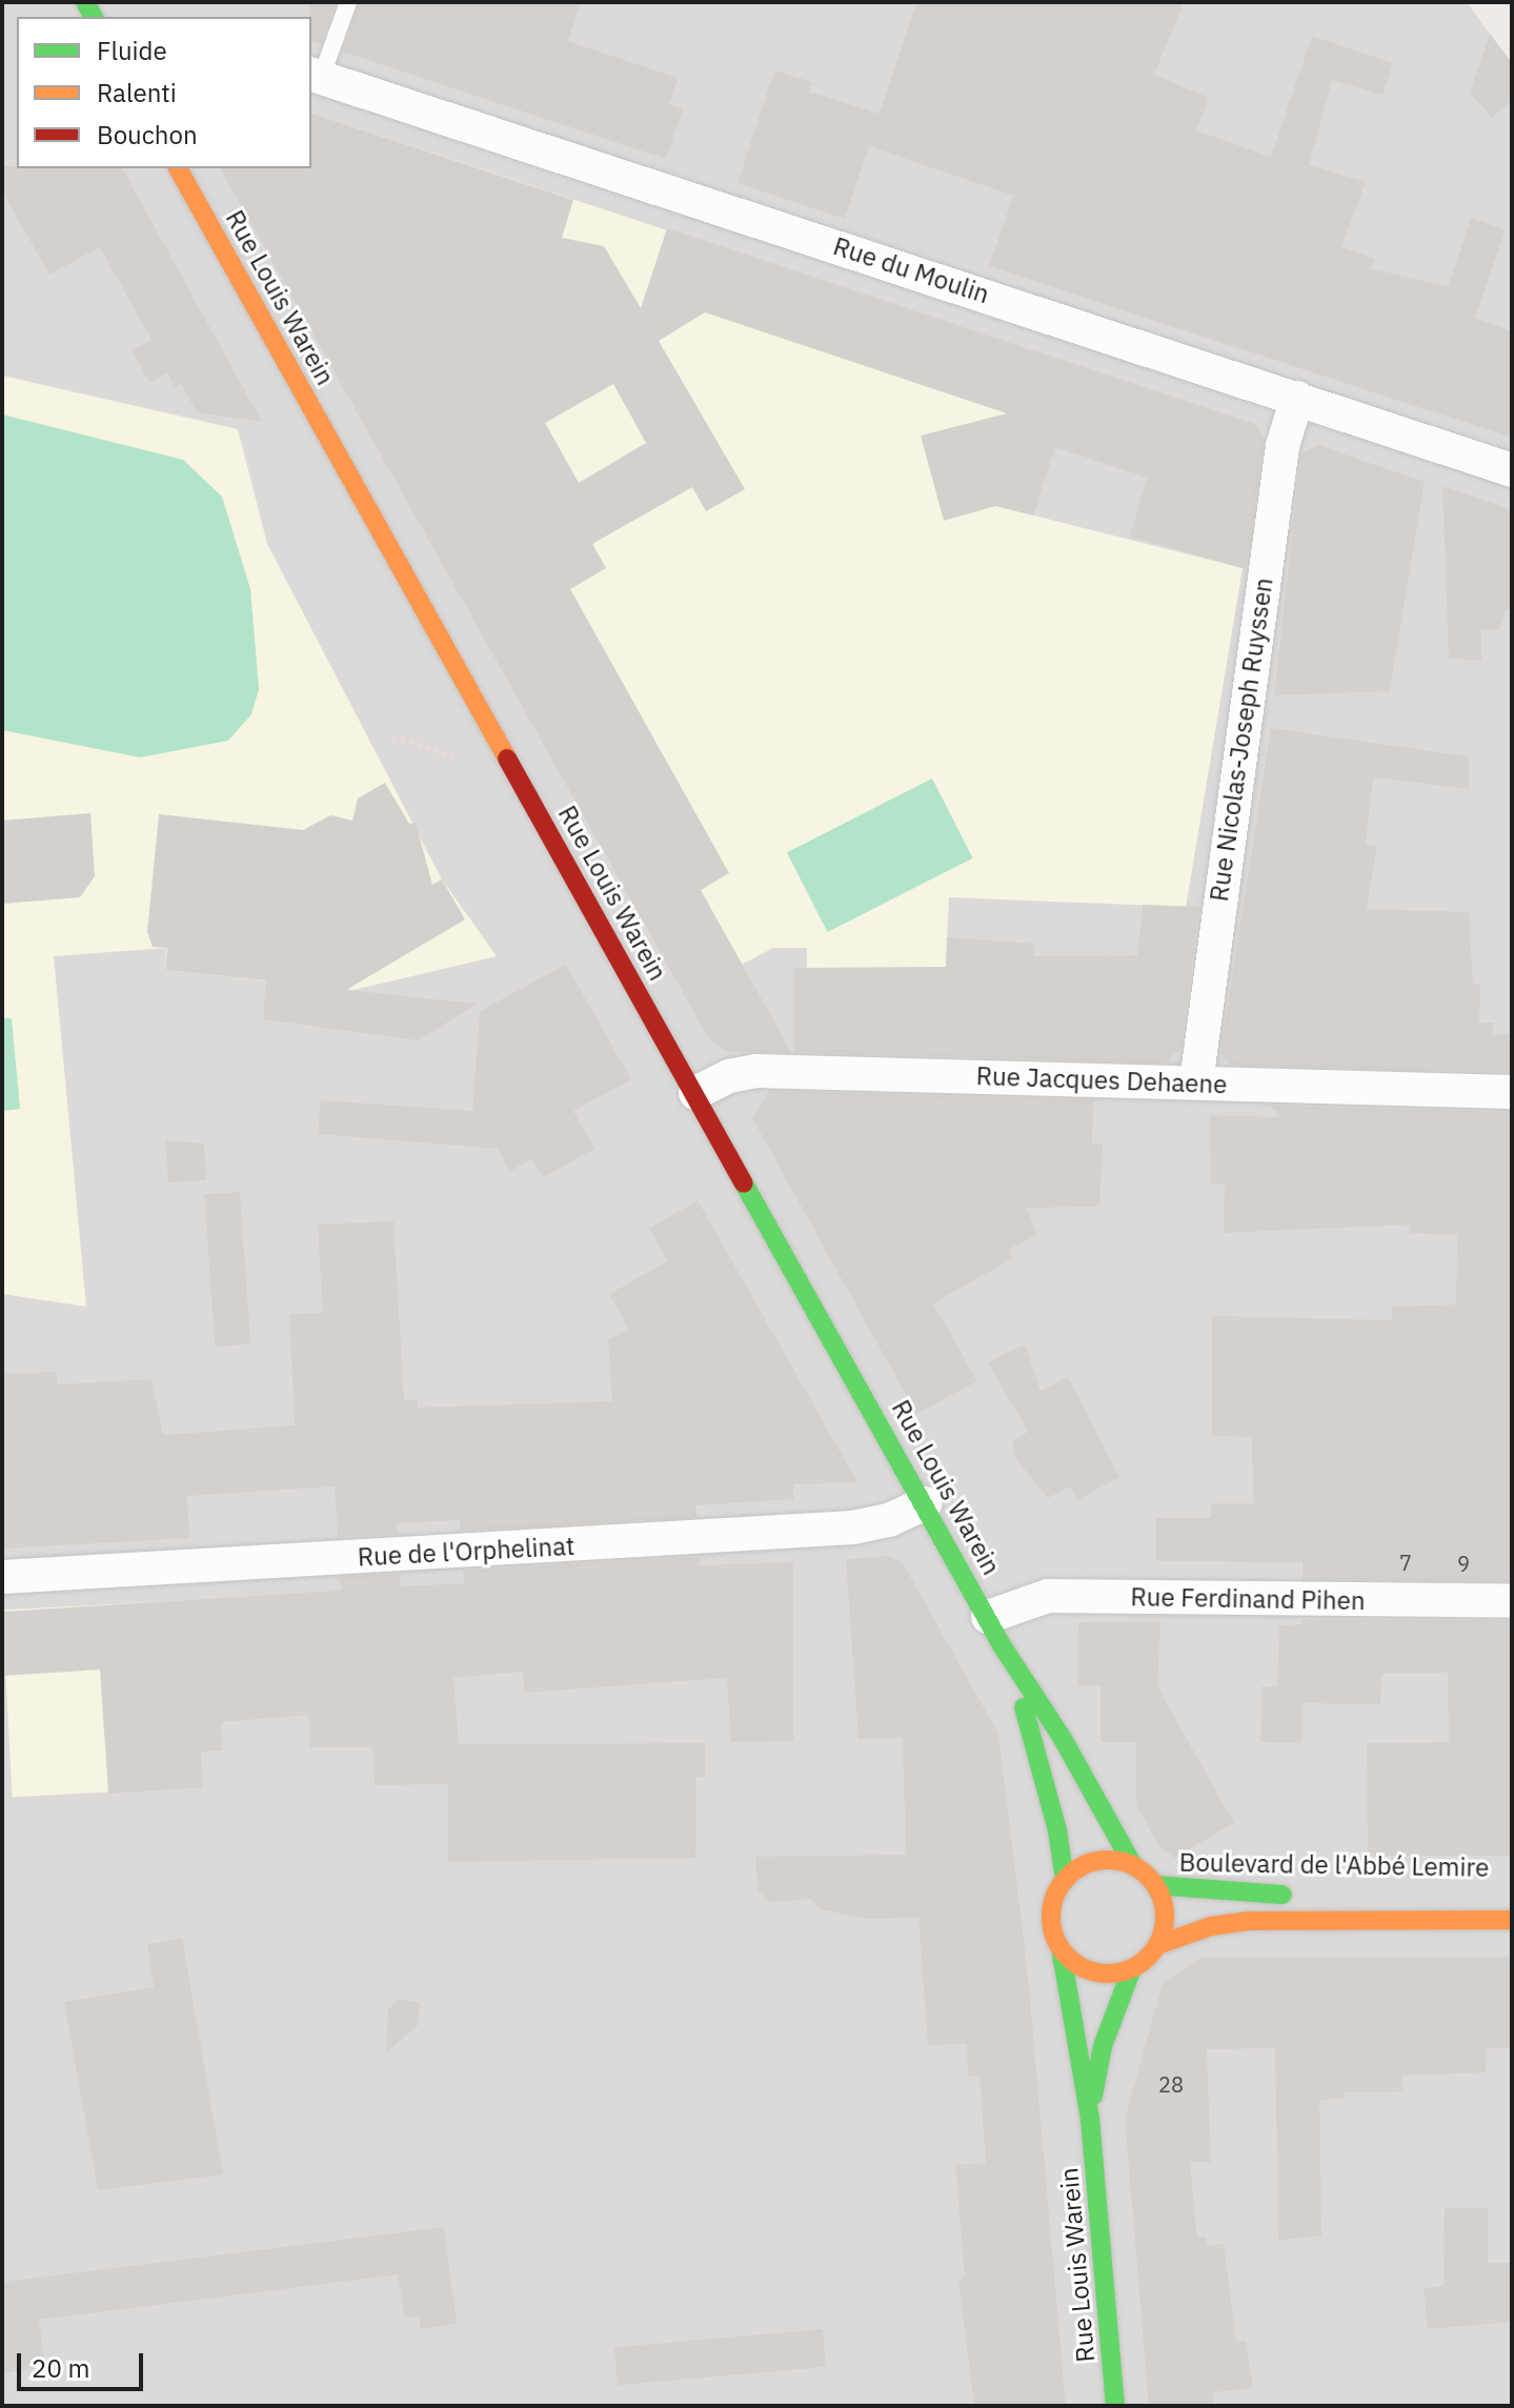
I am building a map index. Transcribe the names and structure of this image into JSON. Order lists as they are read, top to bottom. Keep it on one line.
{"streets":{"main road":["Rue Louis Warein","Boulevard de l'Abbé Lemire"],"street":["Rue du Moulin","Rue Nicolas-Joseph Ruyssen","Rue Jacques Dehaene","Rue de l'Orphelinat","Rue Ferdinand Pihen"]},"crossings":[["Rue du Moulin","Rue Nicolas-Joseph Ruyssen"],["Rue Louis Warein","Rue Jacques Dehaene"],["Rue Louis Warein","Rue de l'Orphelinat"],["Rue Louis Warein","Rue Ferdinand Pihen"],["Rue Louis Warein","Boulevard de l'Abbé Lemire"],["Rue Nicolas-Joseph Ruyssen","Rue Jacques Dehaene"]],"house_numbers":["7","9","28"],"legend":["Fluide","Ralenti","Bouchon"],"scale_bar":"20 m"}
